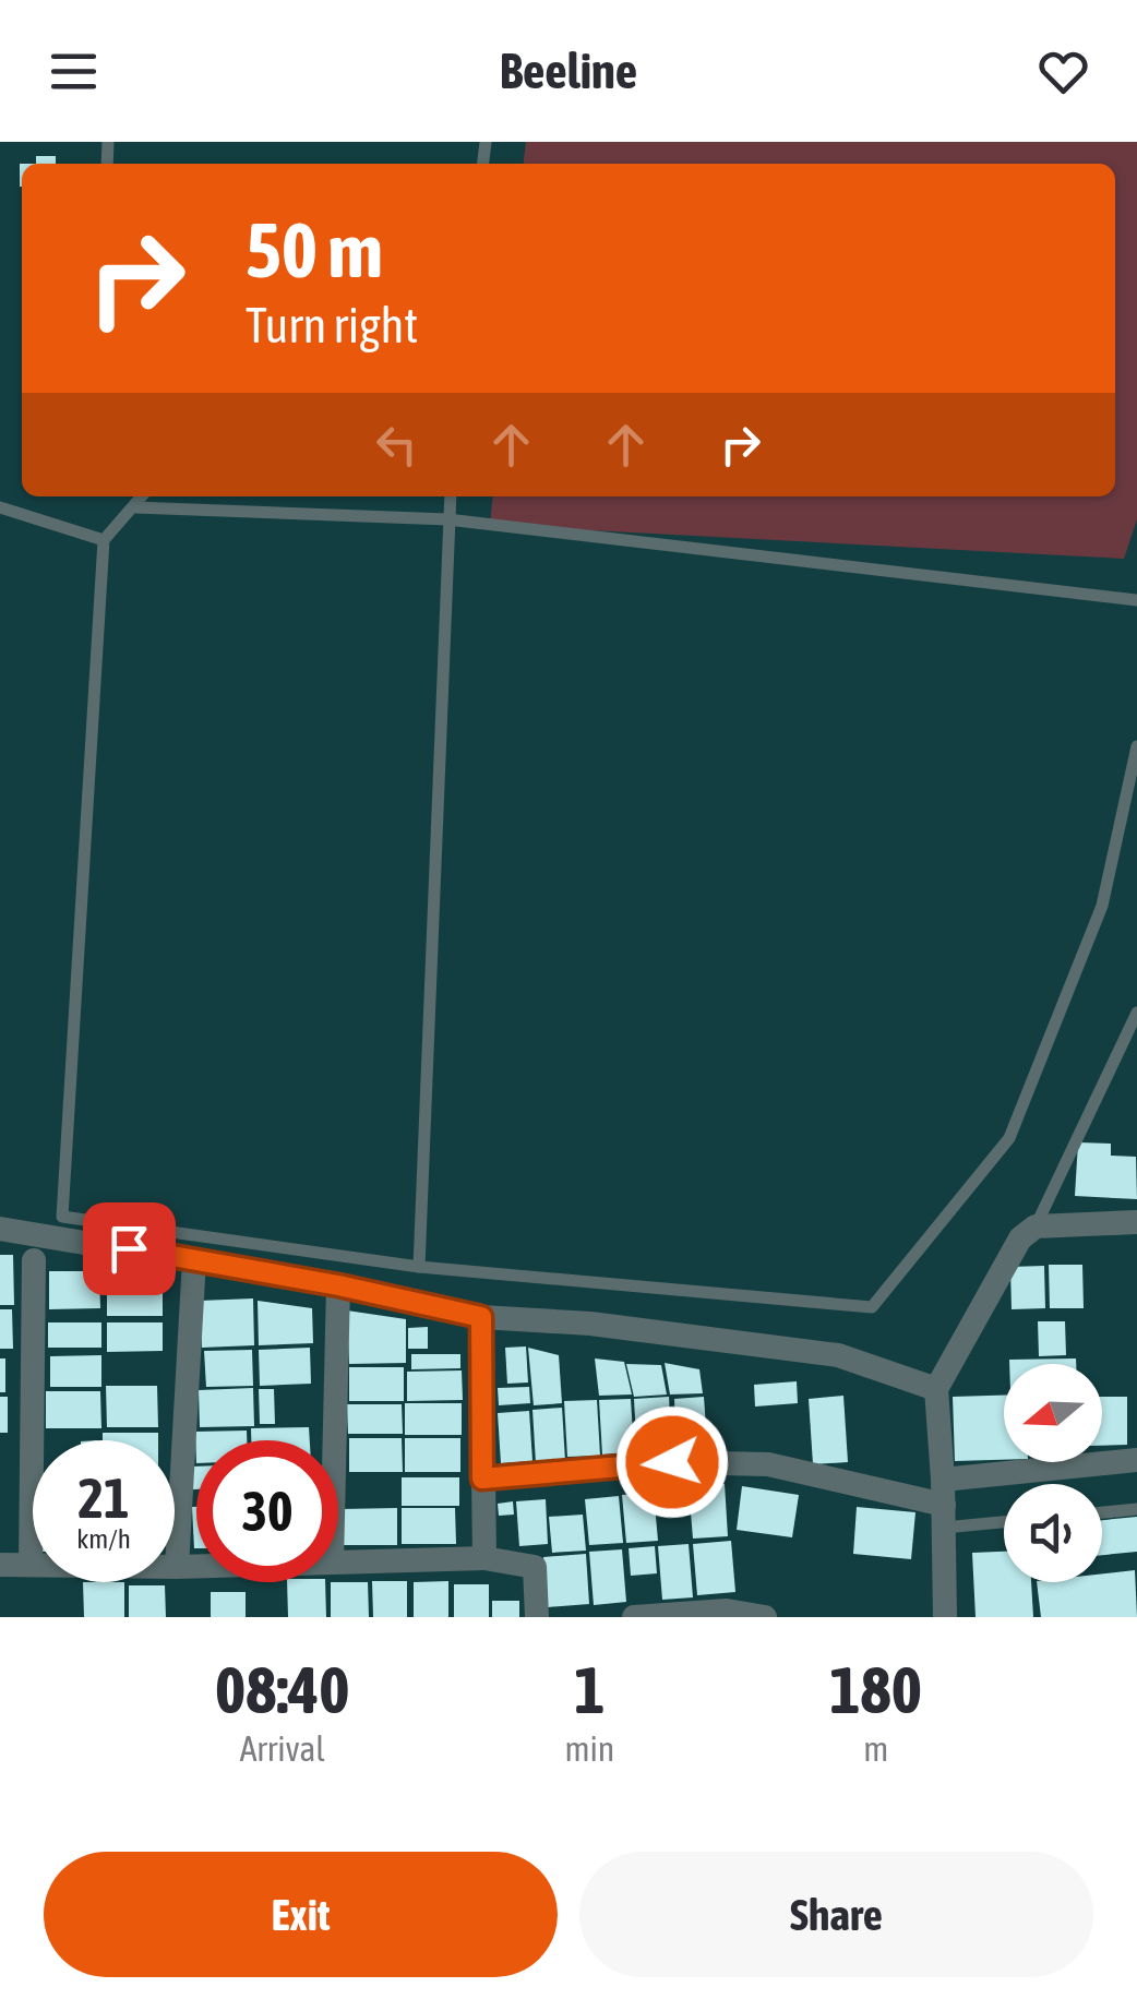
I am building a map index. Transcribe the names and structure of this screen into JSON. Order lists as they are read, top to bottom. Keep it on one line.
{"north":"left","page":{"header":"Beeline","turn":["50 m","Turn right"],"speed":"21 km/h","limit":"30","eta":["08:40","Arrival","1","min","180","m"],"buttons":["Exit","Share"]}}
